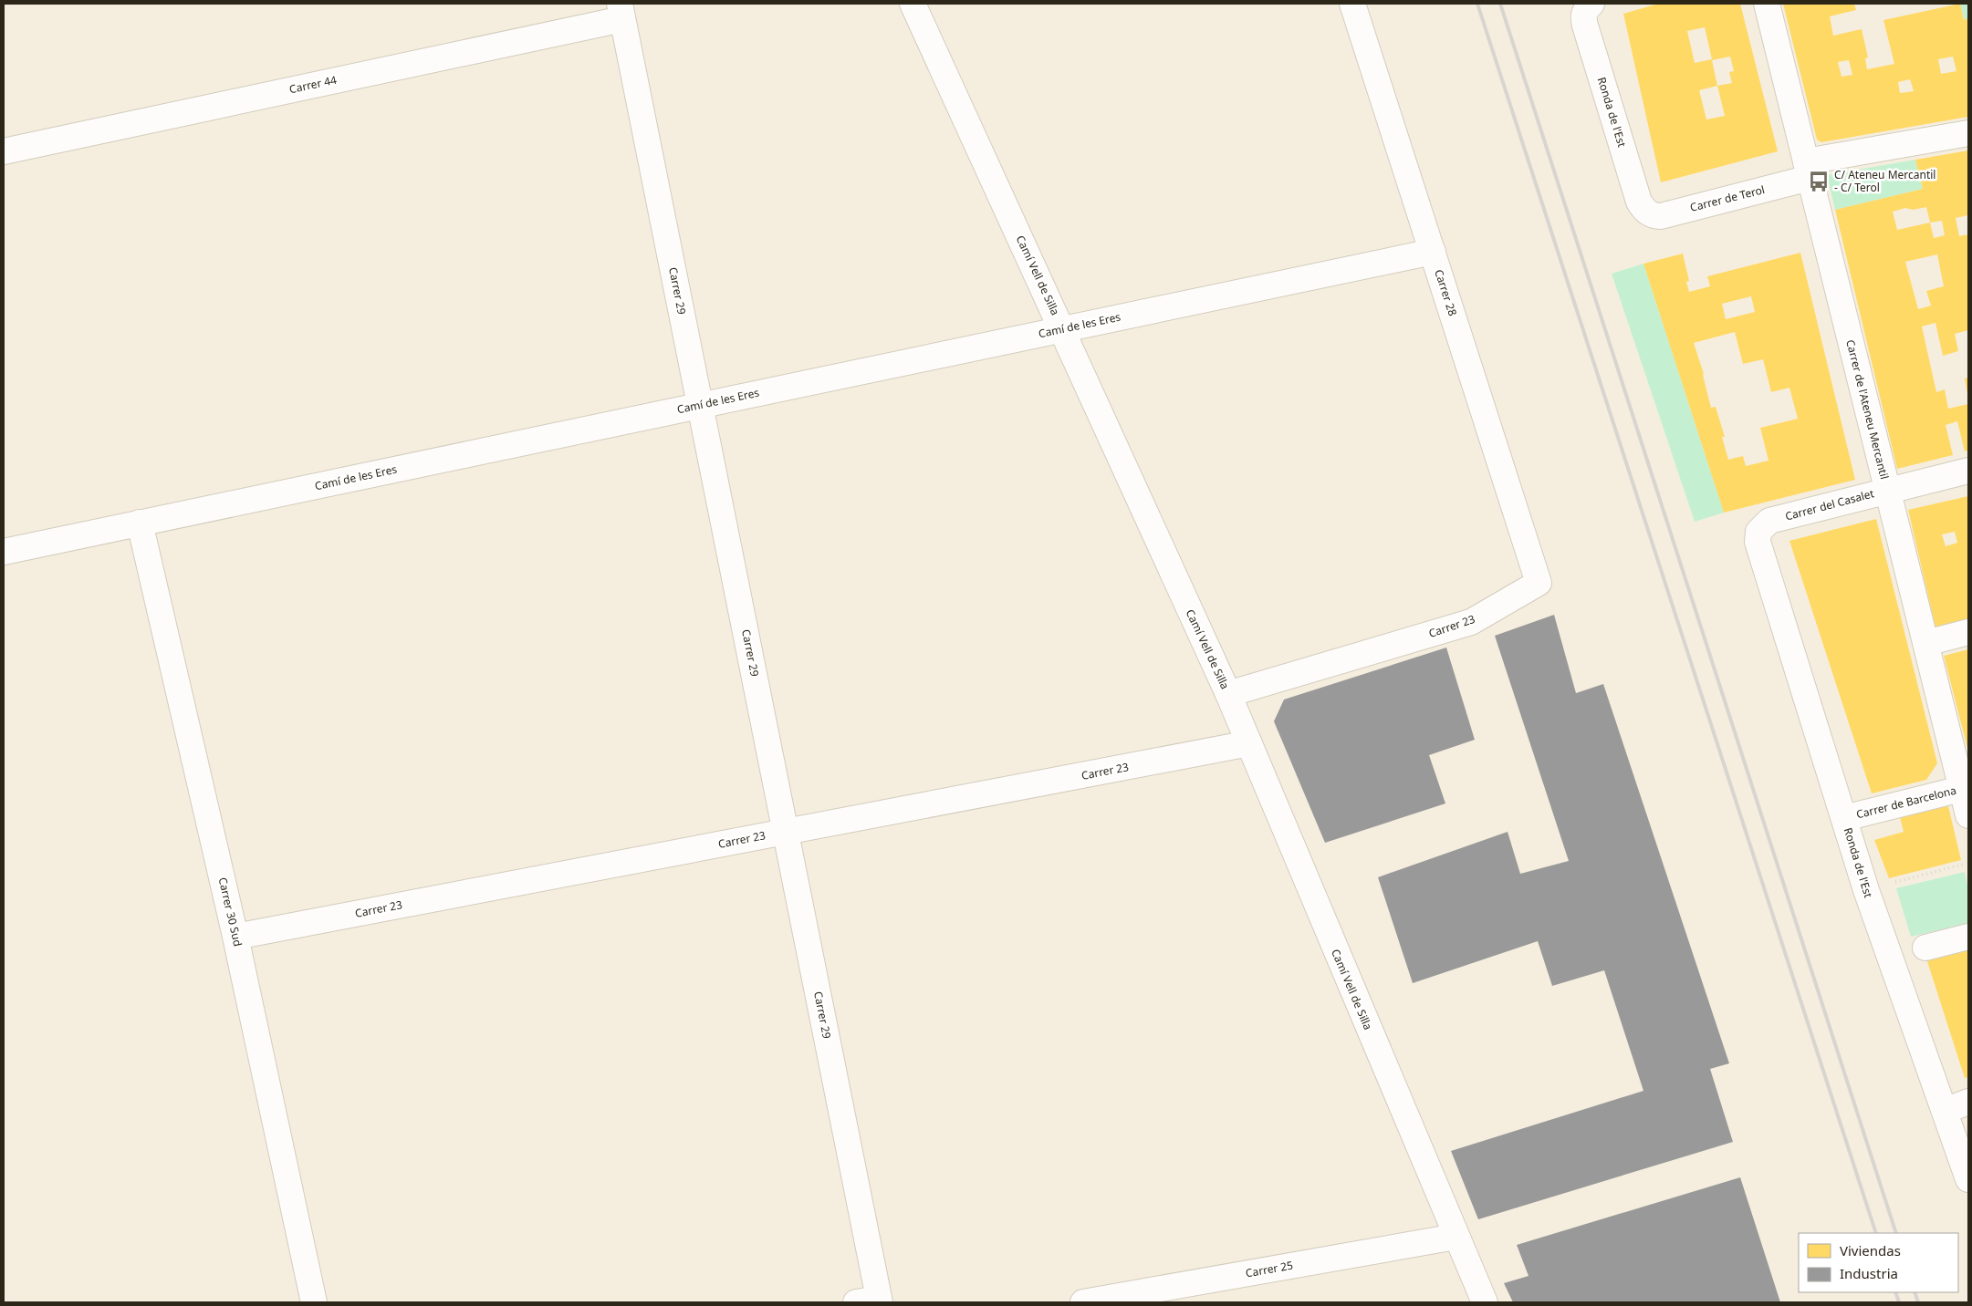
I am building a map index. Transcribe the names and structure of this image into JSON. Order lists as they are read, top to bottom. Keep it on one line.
{"streets":{"street":["Carrer 44","Ronda de l'Est","Carrer de Terol","Camí Vell de Silla","Carrer 29","Carrer 28","Camí de les Eres","Carrer de l'Ateneu Mercantil","Carrer del Casalet","Carrer 23","Carrer de Barcelona","Carrer 30 Sud","Carrer 25"]},"crossings":[["Carrer 44","Carrer 29"],["Ronda de l'Est","Carrer de Terol"],["Ronda de l'Est","Carrer del Casalet"],["Ronda de l'Est","Carrer de Barcelona"],["Carrer de Terol","Carrer de l'Ateneu Mercantil"],["Camí Vell de Silla","Camí de les Eres"],["Camí Vell de Silla","Carrer 23"],["Camí Vell de Silla","Carrer 25"],["Carrer 29","Camí de les Eres"],["Carrer 29","Carrer 23"],["Carrer 28","Camí de les Eres"],["Carrer 28","Carrer 23"],["Camí de les Eres","Carrer 30 Sud"],["Carrer de l'Ateneu Mercantil","Carrer del Casalet"],["Carrer de l'Ateneu Mercantil","Carrer de Barcelona"],["Carrer 23","Carrer 30 Sud"]],"places":{"bus stop":["C/ Ateneu Mercantil - C/ Terol"]},"legend":["Viviendas","Industria"]}
